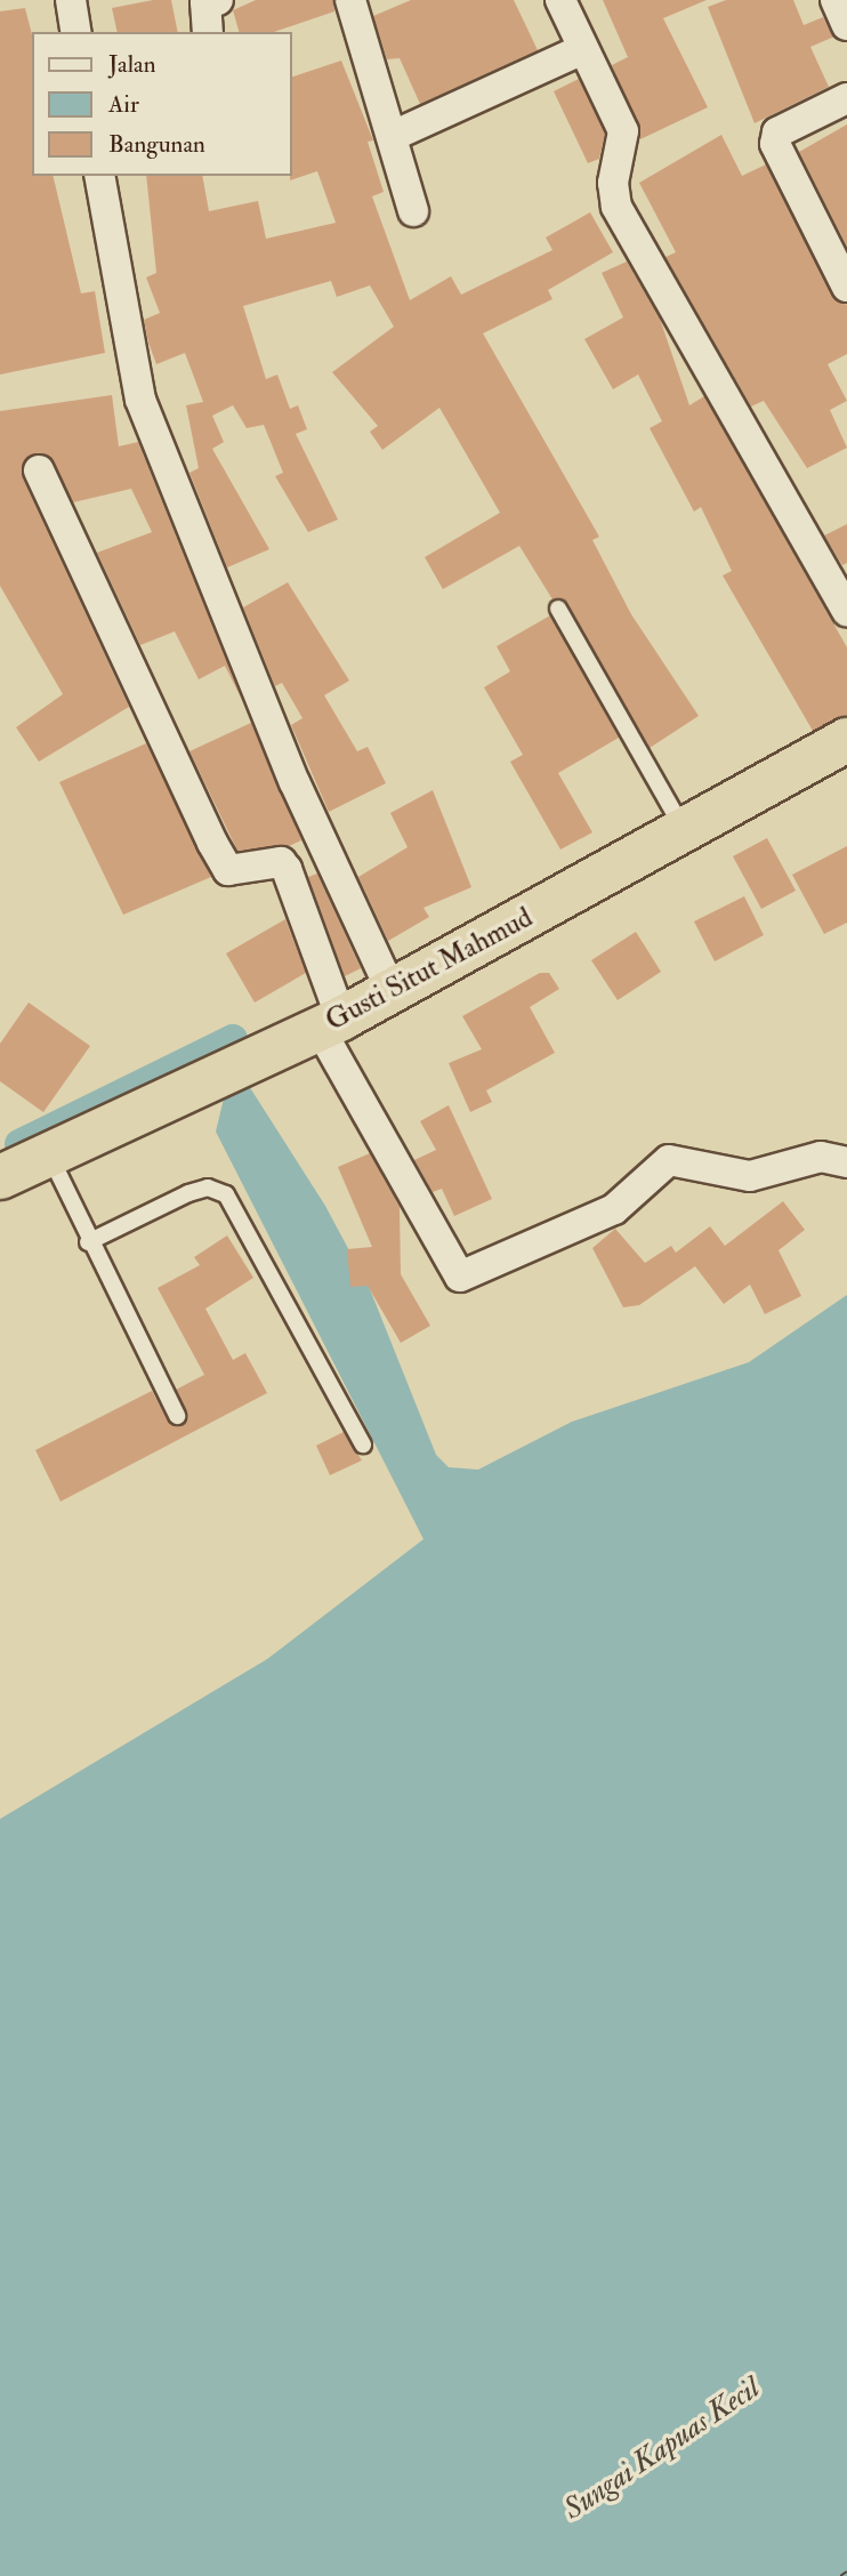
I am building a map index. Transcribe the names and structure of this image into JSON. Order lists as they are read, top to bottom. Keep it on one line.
{"streets":{"highway":["Gusti Situt Mahmud"]},"water":["Sungai Kapuas Kecil"],"legend":["Jalan","Air","Bangunan"]}
